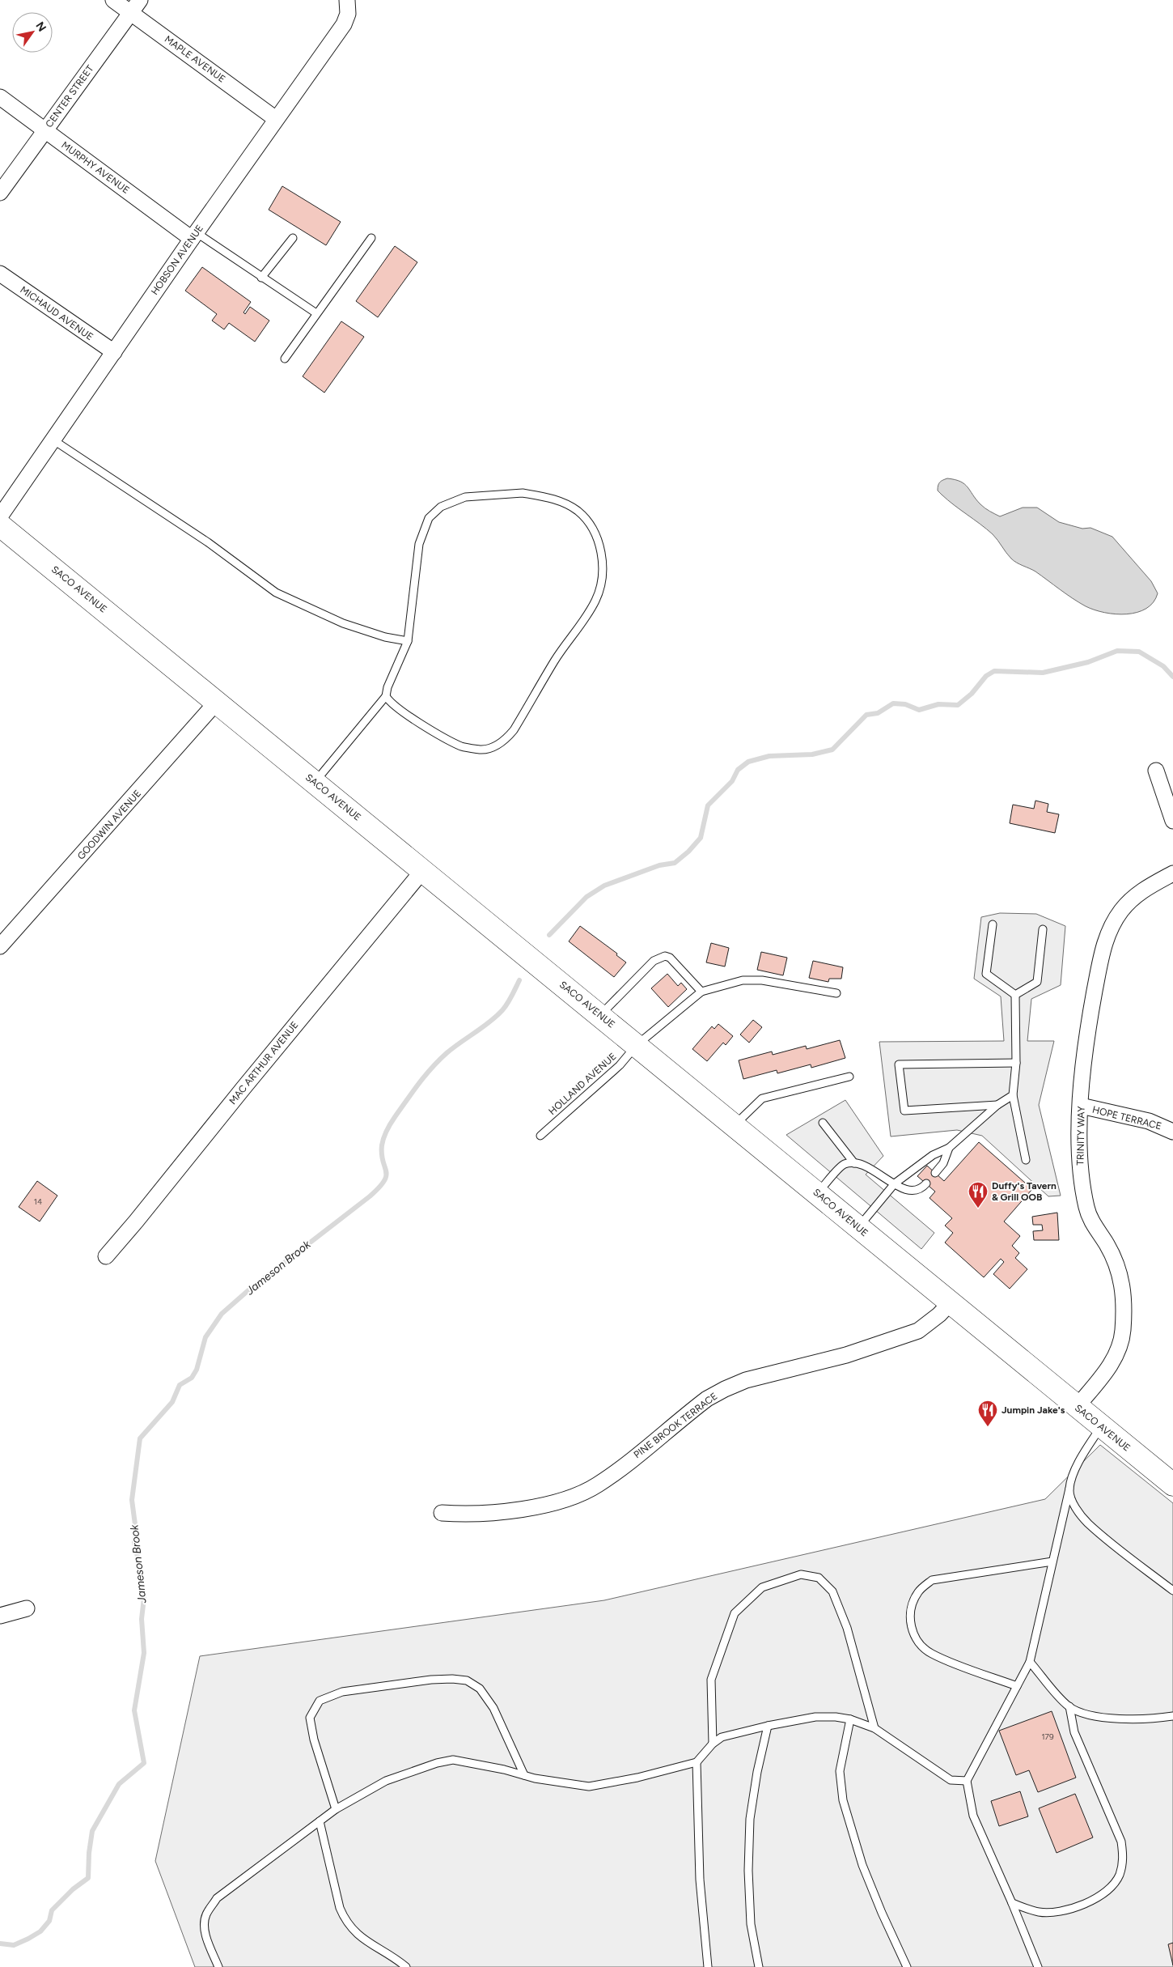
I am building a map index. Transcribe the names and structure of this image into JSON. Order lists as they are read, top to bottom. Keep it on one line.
{"streets":{"main road":["SACO AVENUE"],"street":["MAPLE AVENUE","CENTER STREET","MURPHY AVENUE","HOBSON AVENUE","MICHAUD AVENUE","GOODWIN AVENUE","MAC ARTHUR AVENUE","HOPE TERRACE","TRINITY WAY","PINE BROOK TERRACE"],"lane":["HOLLAND AVENUE"]},"crossings":[["MAPLE AVENUE","CENTER STREET"],["MAPLE AVENUE","HOBSON AVENUE"],["CENTER STREET","MURPHY AVENUE"],["MURPHY AVENUE","HOBSON AVENUE"],["HOBSON AVENUE","MICHAUD AVENUE"],["SACO AVENUE","GOODWIN AVENUE"],["SACO AVENUE","MAC ARTHUR AVENUE"],["SACO AVENUE","HOLLAND AVENUE"],["SACO AVENUE","TRINITY WAY"],["SACO AVENUE","PINE BROOK TERRACE"],["HOPE TERRACE","TRINITY WAY"]],"water":["Jameson Brook"],"places":{"restaurant":["Duffy's Tavern & Grill OOB","Jumpin Jake's"]},"house_numbers":["14","179"],"north":"top right"}
